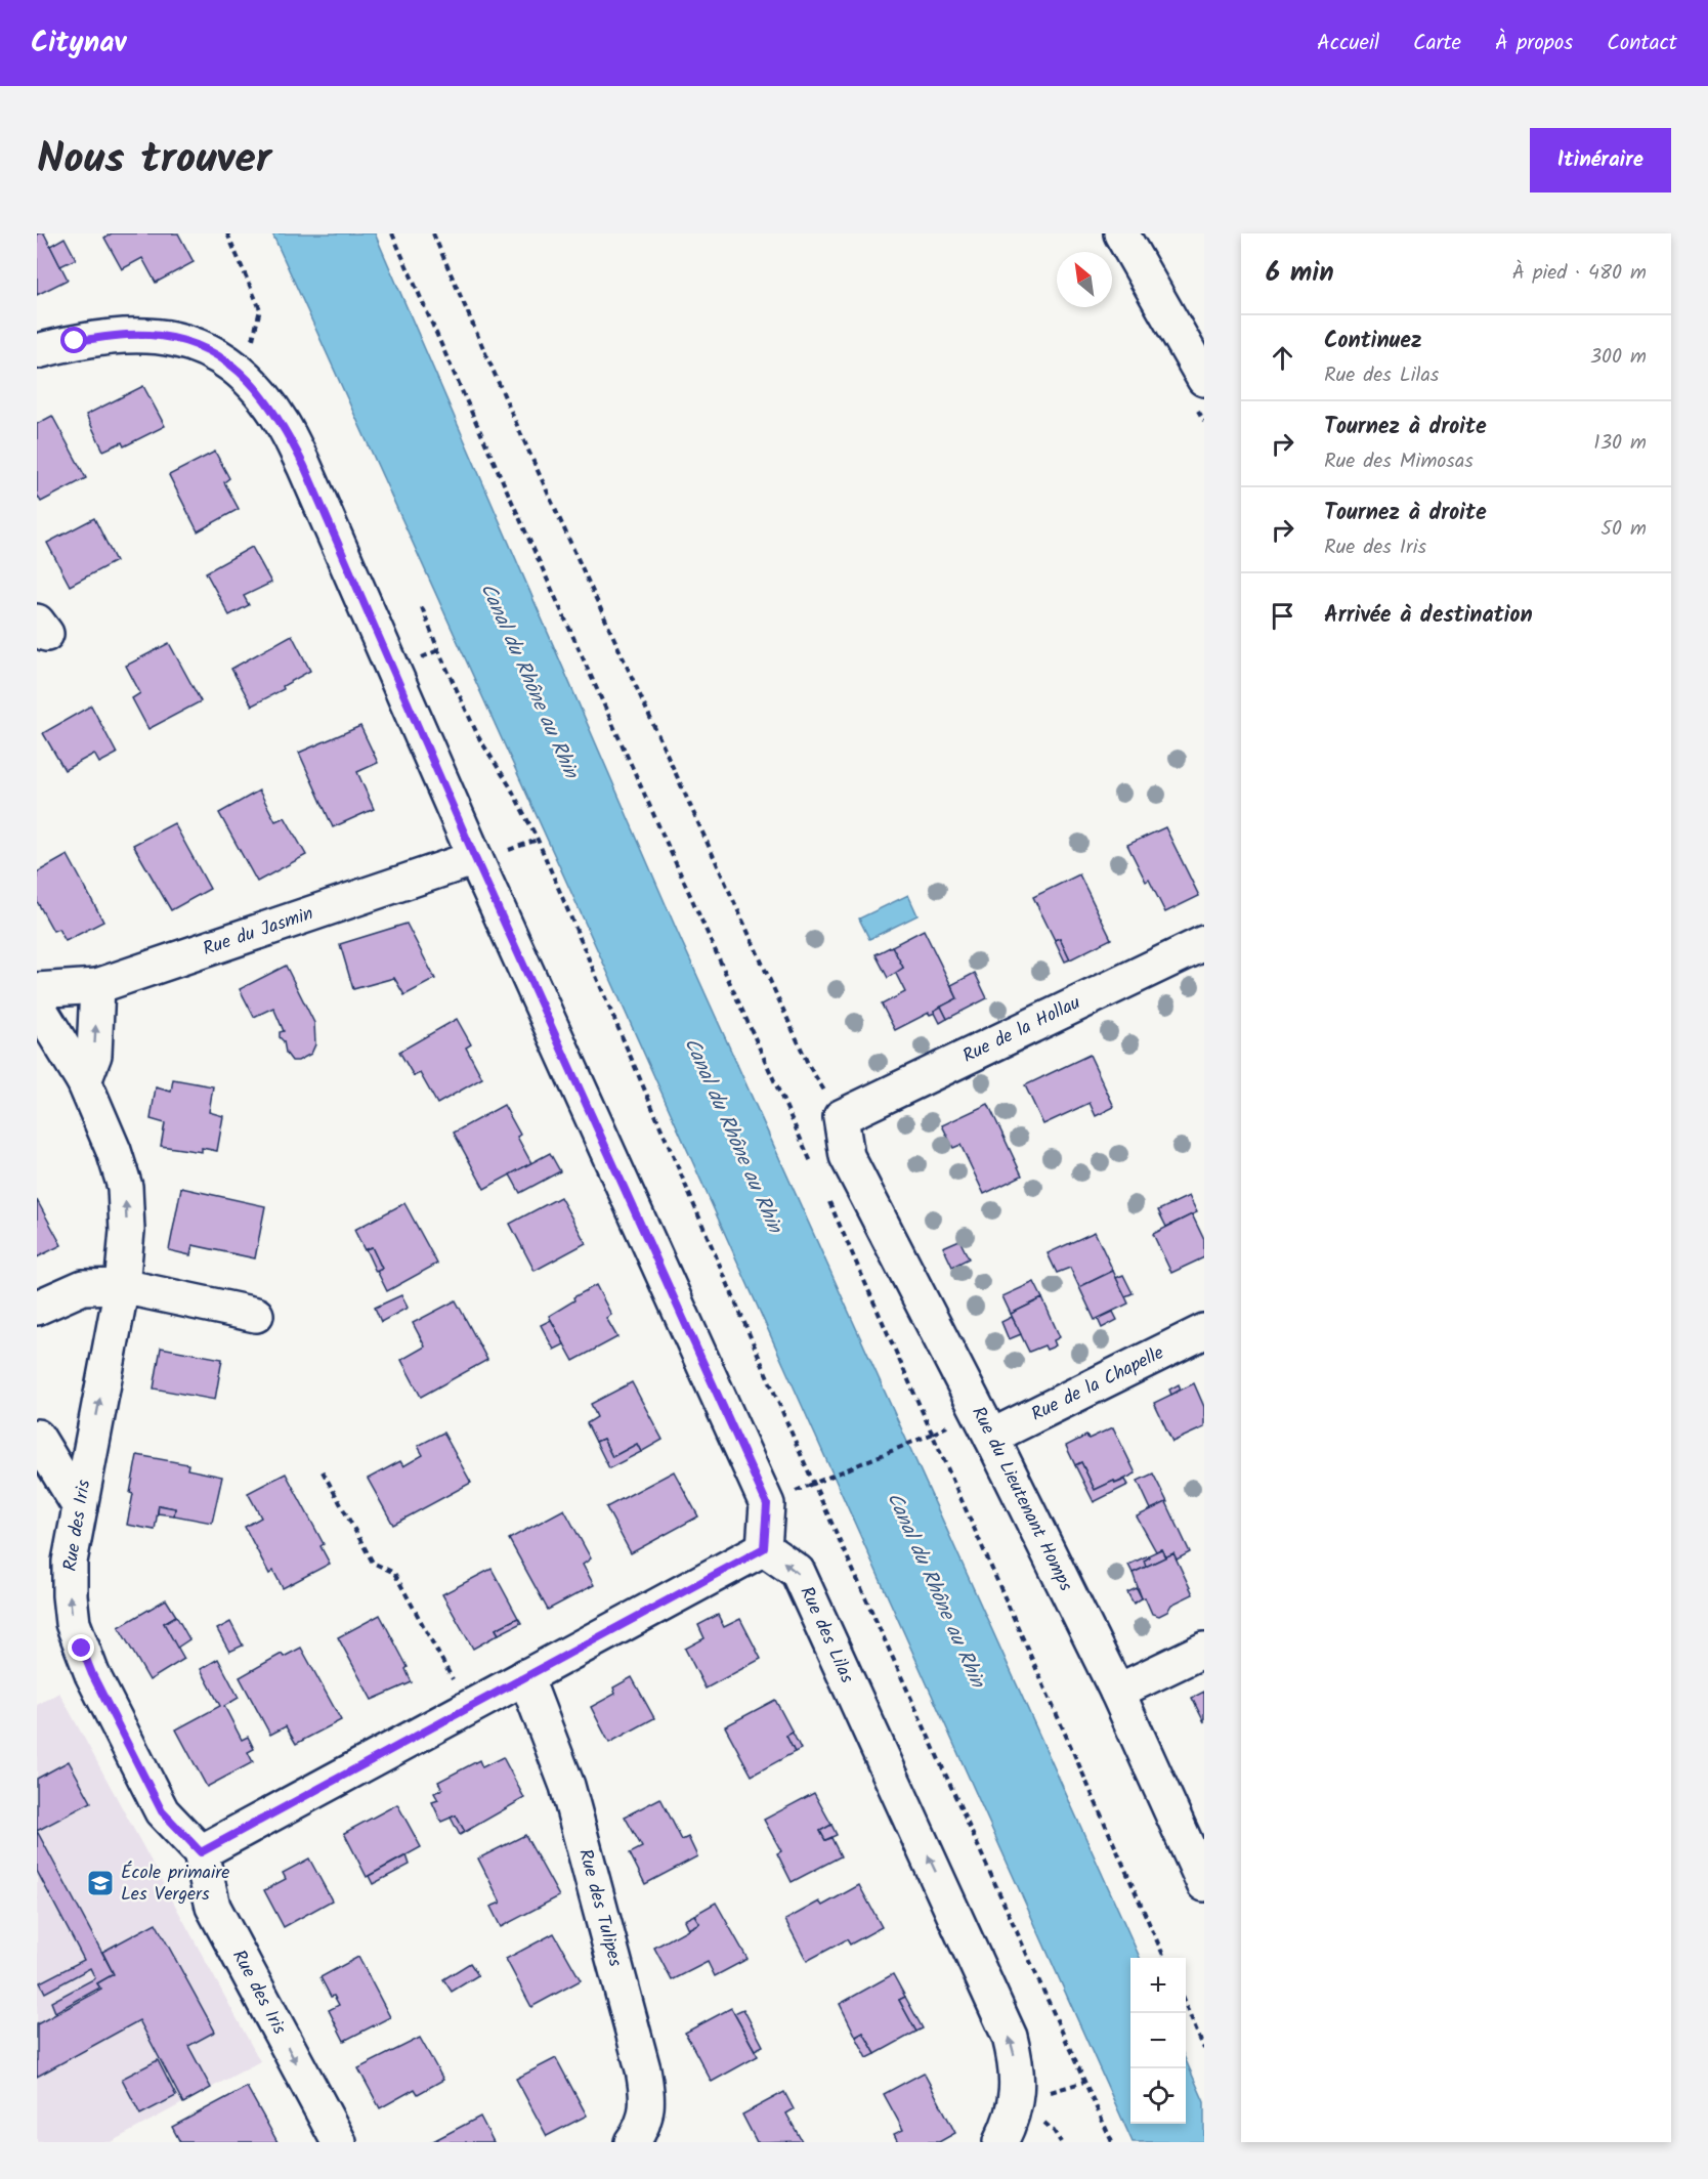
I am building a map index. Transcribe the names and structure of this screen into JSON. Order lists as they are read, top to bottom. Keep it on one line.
{"streets":{"street":["Rue du Jasmin","Rue de la Hollau","Rue de la Chapelle","Rue du Lieutenant Homps","Rue des Iris","Rue des Lilas","Rue des Tulipes"]},"crossings":[["Rue de la Hollau","Rue du Lieutenant Homps"],["Rue de la Chapelle","Rue du Lieutenant Homps"]],"one_way":["Rue des Lilas"],"water":["Canal du Rhône au Rhin"],"places":{"school or university":["École primaire Les Vergers"]},"north":"top left","page":{"header":"Citynav","nav":["Accueil","Carte","À propos","Contact"],"title":"Nous trouver","buttons":"Itinéraire","heading":["6 min","À pied · 480 m"],"list":[["Continuez","Rue des Lilas","300 m"],["Tournez à droite","Rue des Mimosas","130 m"],["Tournez à droite","Rue des Iris","50 m"],"Arrivée à destination"],"map_buttons":["+","−"]}}
